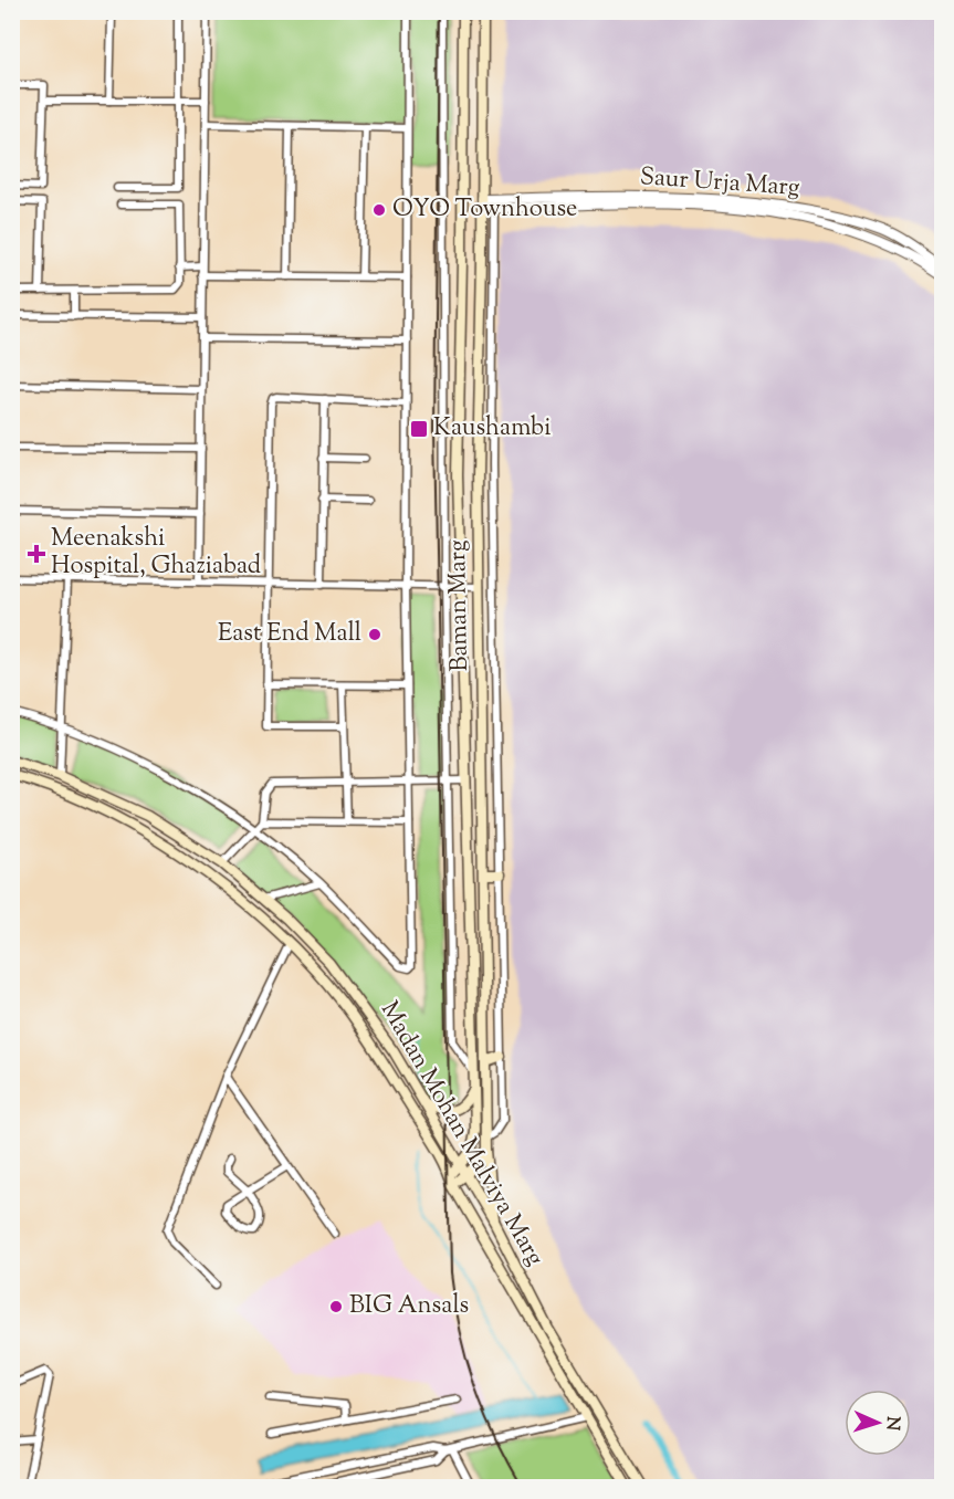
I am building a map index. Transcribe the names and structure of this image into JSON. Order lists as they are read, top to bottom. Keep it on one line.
{"streets":{"main road":["Baman Marg","Madan Mohan Malviya Marg"],"street":["Saur Urja Marg"]},"crossings":[["Saur Urja Marg","Baman Marg"],["Baman Marg","Madan Mohan Malviya Marg"]],"places":{"other":["OYO Townhouse","East End Mall","BIG Ansals"],"transit":["Kaushambi"],"health":["Meenakshi Hospital, Ghaziabad"]},"north":"right"}
